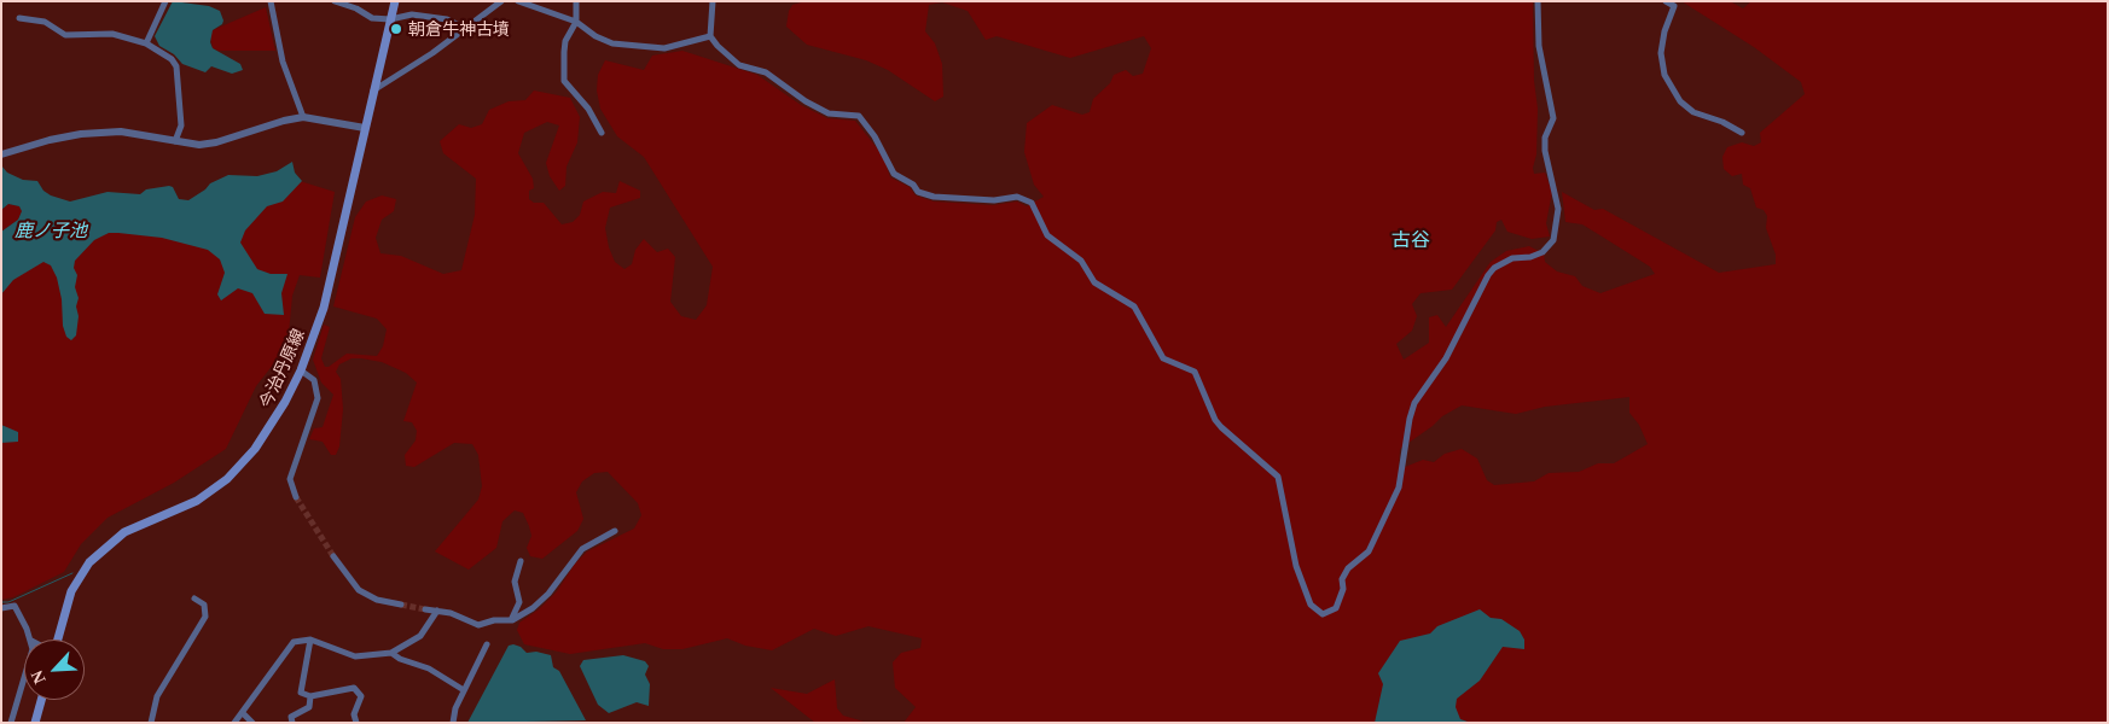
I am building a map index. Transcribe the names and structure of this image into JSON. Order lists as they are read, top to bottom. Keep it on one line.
{"streets":{"main road":["今治丹原線"]},"districts":["古谷"],"water":["鹿ノ子池"],"places":["朝倉牛神古墳"],"north":"bottom left"}
